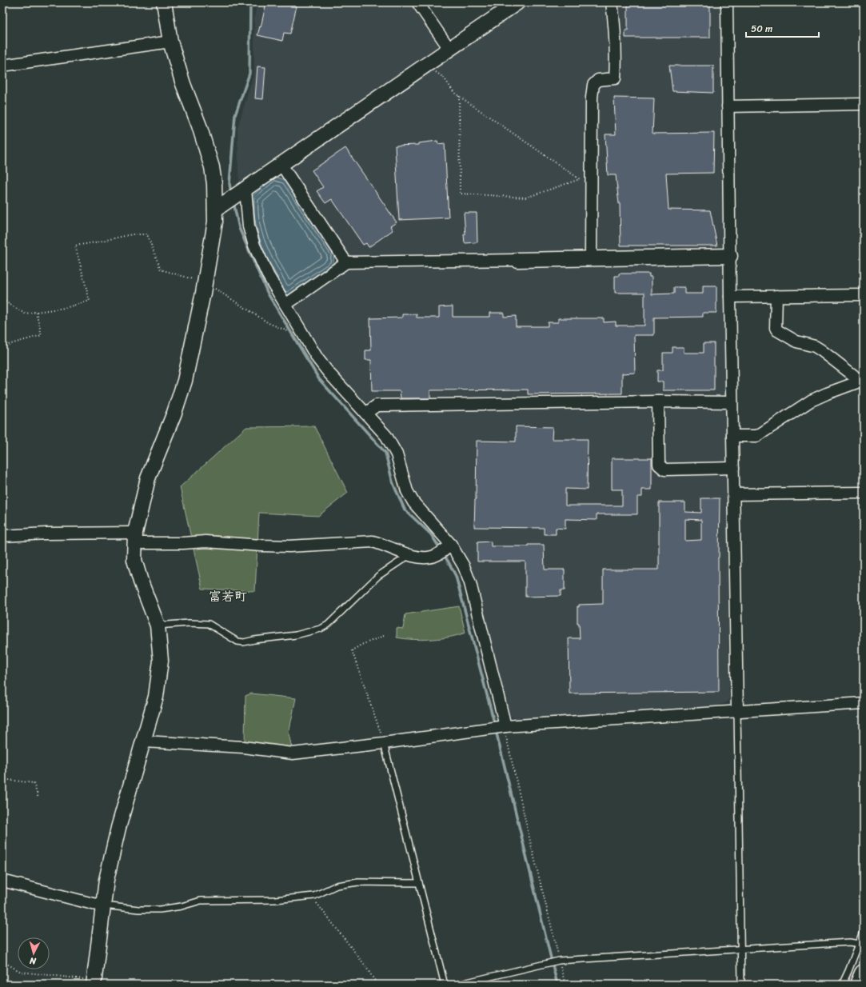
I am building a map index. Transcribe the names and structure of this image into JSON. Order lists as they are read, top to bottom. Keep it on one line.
{"districts":["富若町"],"scale_bar":"50 m","north":"bottom"}
